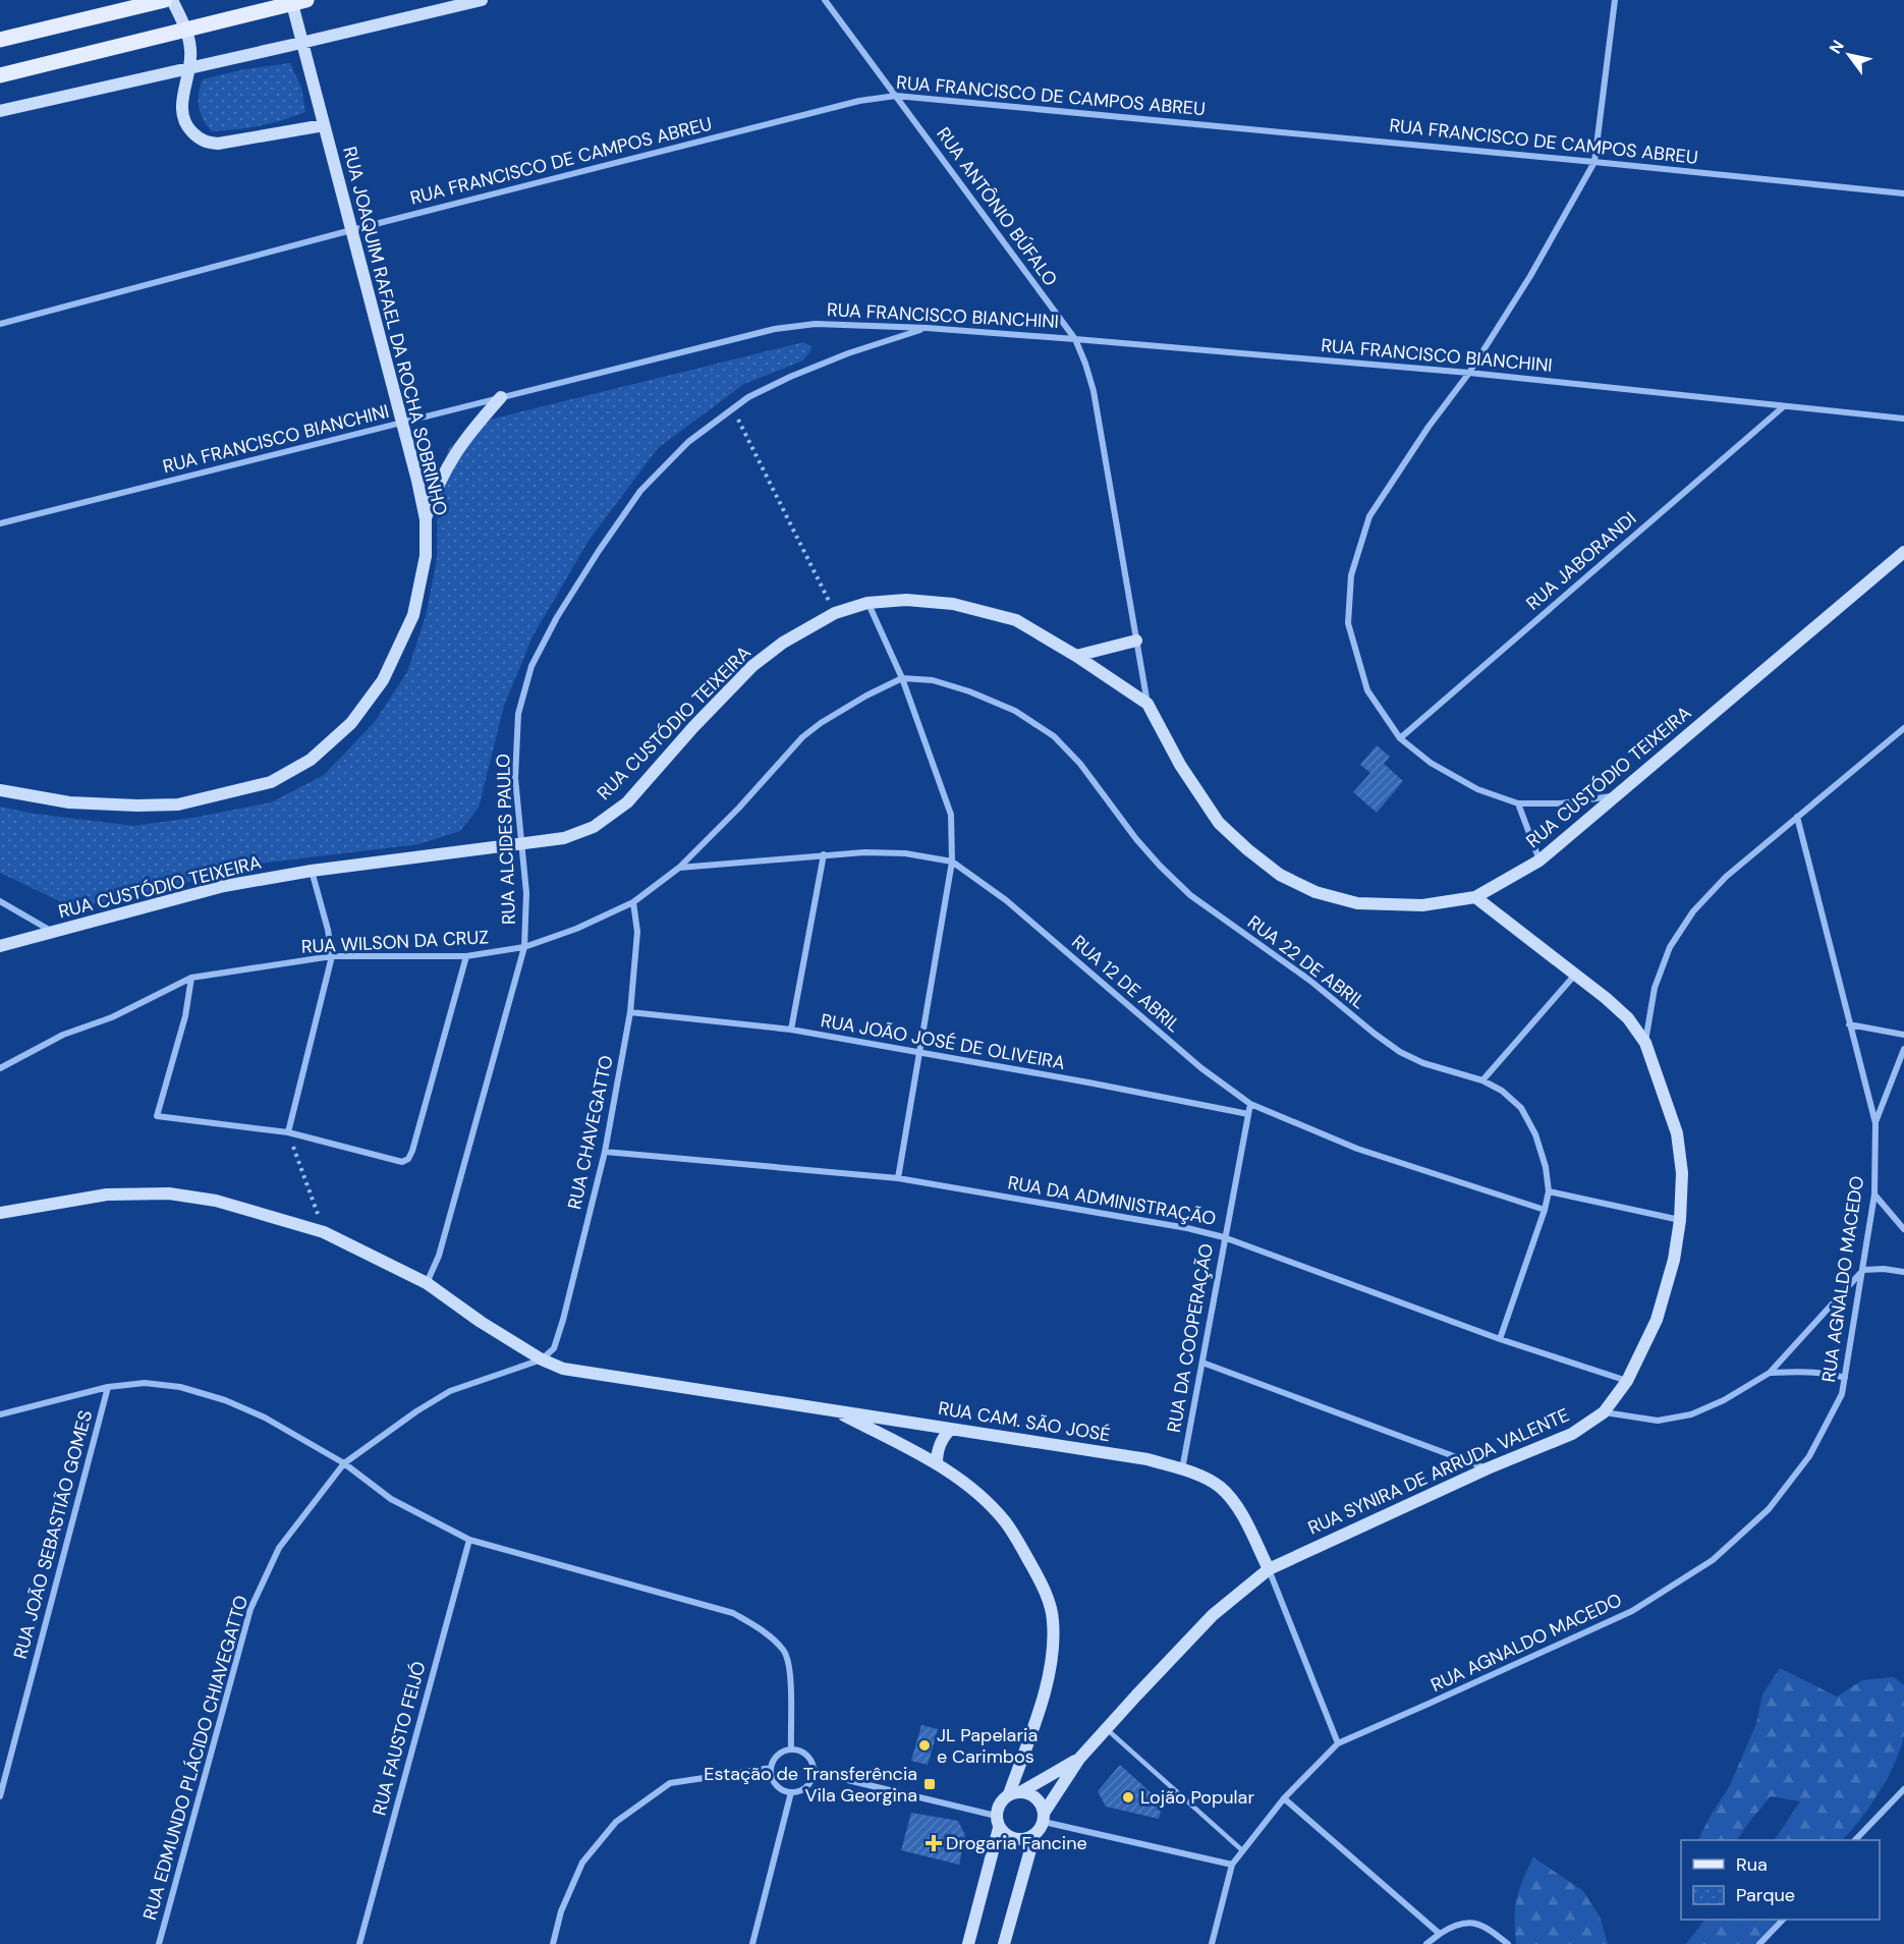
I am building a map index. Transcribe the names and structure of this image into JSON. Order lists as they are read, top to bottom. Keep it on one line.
{"streets":{"street":["RUA FRANCISCO DE CAMPOS ABREU","RUA ANTÔNIO BÚFALO","RUA FRANCISCO BIANCHINI","RUA JOAQUIM RAFAEL DA ROCHA SOBRINHO","RUA JABORANDI","RUA CUSTÓDIO TEIXEIRA","RUA ALCIDES PAULO","RUA WILSON DA CRUZ","RUA 22 DE ABRIL","RUA 12 DE ABRIL","RUA JOÃO JOSÉ DE OLIVEIRA","RUA CHAVEGATTO","RUA DA ADMINISTRAÇÃO","RUA AGNALDO MACEDO","RUA DA COOPERAÇÃO","RUA CAM. SÃO JOSÉ","RUA SYNIRA DE ARRUDA VALENTE","RUA JOÃO SEBASTIÃO GOMES","RUA FAUSTO FEIJÓ","RUA EDMUNDO PLÁCIDO CHIAVEGATTO"]},"crossings":[["RUA FRANCISCO DE CAMPOS ABREU","RUA ANTÔNIO BÚFALO"],["RUA FRANCISCO DE CAMPOS ABREU","RUA JOAQUIM RAFAEL DA ROCHA SOBRINHO"],["RUA ANTÔNIO BÚFALO","RUA FRANCISCO BIANCHINI"],["RUA ANTÔNIO BÚFALO","RUA CUSTÓDIO TEIXEIRA"],["RUA FRANCISCO BIANCHINI","RUA JOAQUIM RAFAEL DA ROCHA SOBRINHO"],["RUA FRANCISCO BIANCHINI","RUA JABORANDI"],["RUA FRANCISCO BIANCHINI","RUA ALCIDES PAULO"],["RUA CUSTÓDIO TEIXEIRA","RUA ALCIDES PAULO"],["RUA CUSTÓDIO TEIXEIRA","RUA SYNIRA DE ARRUDA VALENTE"],["RUA ALCIDES PAULO","RUA WILSON DA CRUZ"],["RUA WILSON DA CRUZ","RUA 22 DE ABRIL"],["RUA WILSON DA CRUZ","RUA 12 DE ABRIL"],["RUA WILSON DA CRUZ","RUA CHAVEGATTO"],["RUA 22 DE ABRIL","RUA 12 DE ABRIL"],["RUA 22 DE ABRIL","RUA DA ADMINISTRAÇÃO"],["RUA 12 DE ABRIL","RUA DA COOPERAÇÃO"],["RUA JOÃO JOSÉ DE OLIVEIRA","RUA CHAVEGATTO"],["RUA JOÃO JOSÉ DE OLIVEIRA","RUA DA COOPERAÇÃO"],["RUA CHAVEGATTO","RUA DA ADMINISTRAÇÃO"],["RUA CHAVEGATTO","RUA CAM. SÃO JOSÉ"],["RUA CHAVEGATTO","RUA EDMUNDO PLÁCIDO CHIAVEGATTO"],["RUA DA ADMINISTRAÇÃO","RUA DA COOPERAÇÃO"],["RUA DA ADMINISTRAÇÃO","RUA SYNIRA DE ARRUDA VALENTE"],["RUA AGNALDO MACEDO","RUA CAM. SÃO JOSÉ"],["RUA DA COOPERAÇÃO","RUA CAM. SÃO JOSÉ"],["RUA CAM. SÃO JOSÉ","RUA SYNIRA DE ARRUDA VALENTE"],["RUA CAM. SÃO JOSÉ","RUA EDMUNDO PLÁCIDO CHIAVEGATTO"]],"places":{"other":["JL Papelaria e Carimbos","Lojão Popular"],"transit":["Estação de Transferência Vila Georgina"],"health":["Drogaria Fancine"]},"legend":["Rua","Parque"],"north":"top left"}
